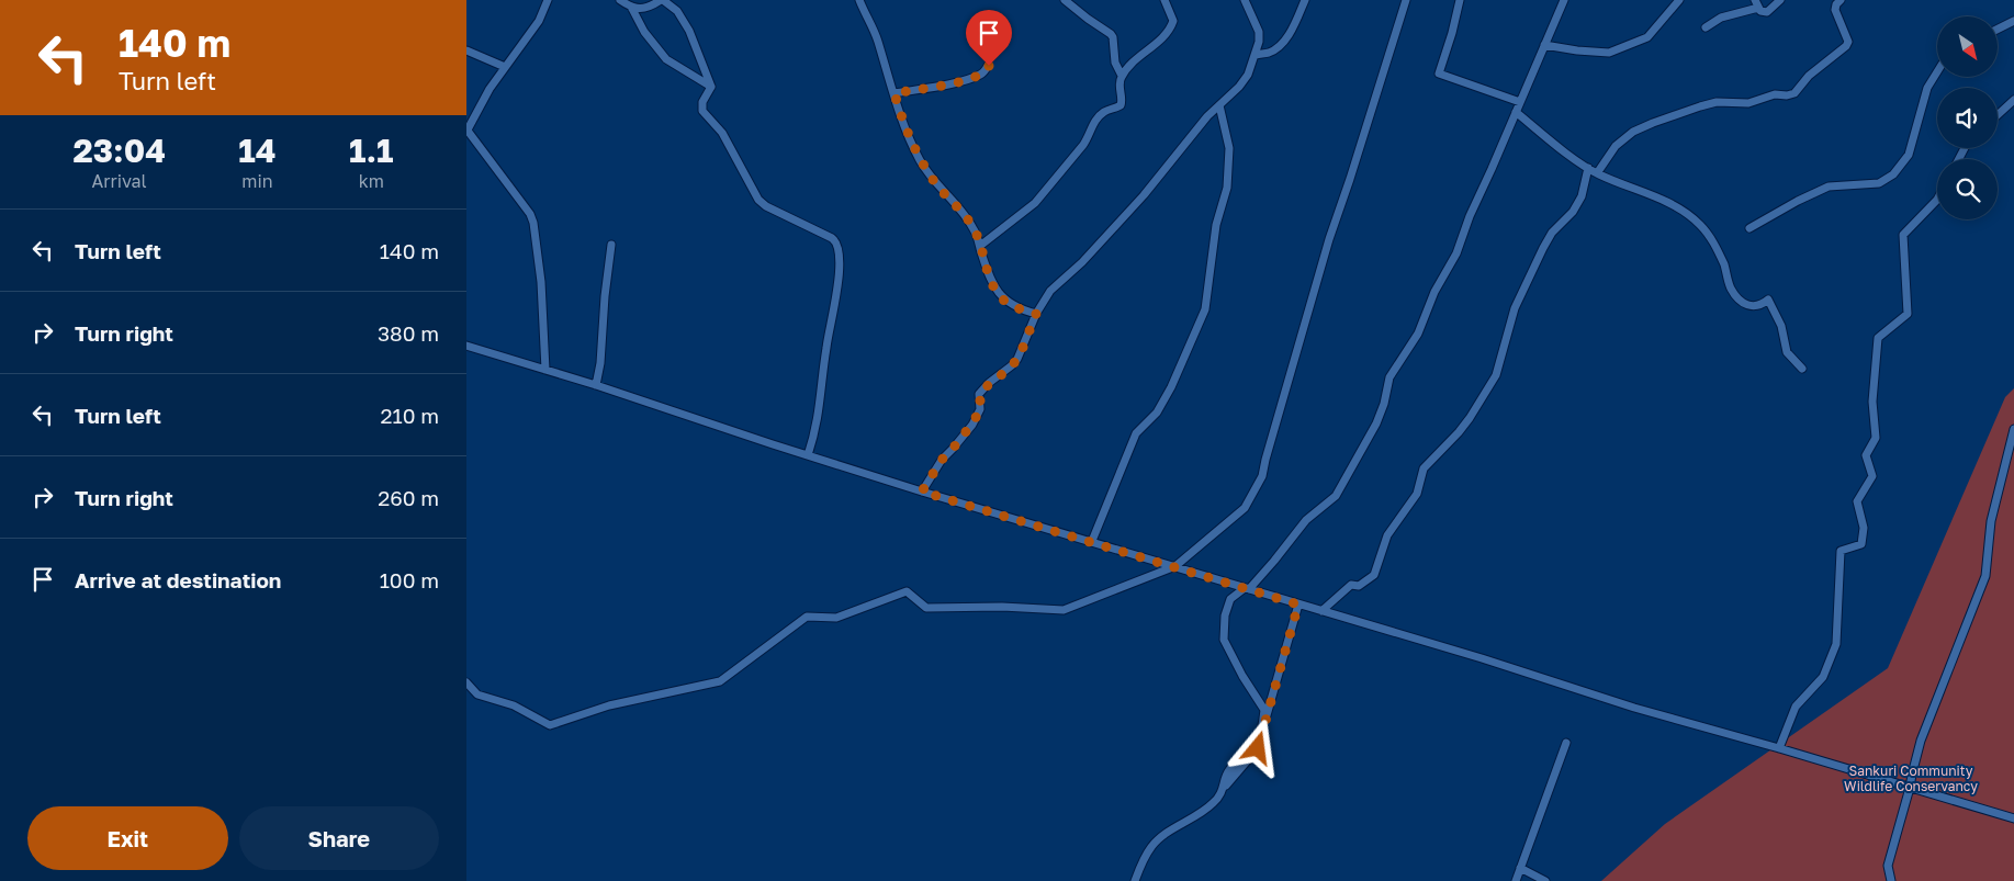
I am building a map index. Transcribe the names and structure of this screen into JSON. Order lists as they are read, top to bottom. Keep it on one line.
{"parks":["Sankuri Community Wildlife Conservancy"],"north":"bottom right","page":{"turn":["140 m","Turn left"],"eta":["23:04","Arrival","14","min","1.1","km"],"list":[{"name":"Turn left","value":"140 m"},{"name":"Turn right","value":"380 m"},{"name":"Turn left","value":"210 m"},{"name":"Turn right","value":"260 m"},{"name":"Arrive at destination","value":"100 m"}],"buttons":["Exit","Share"]}}
